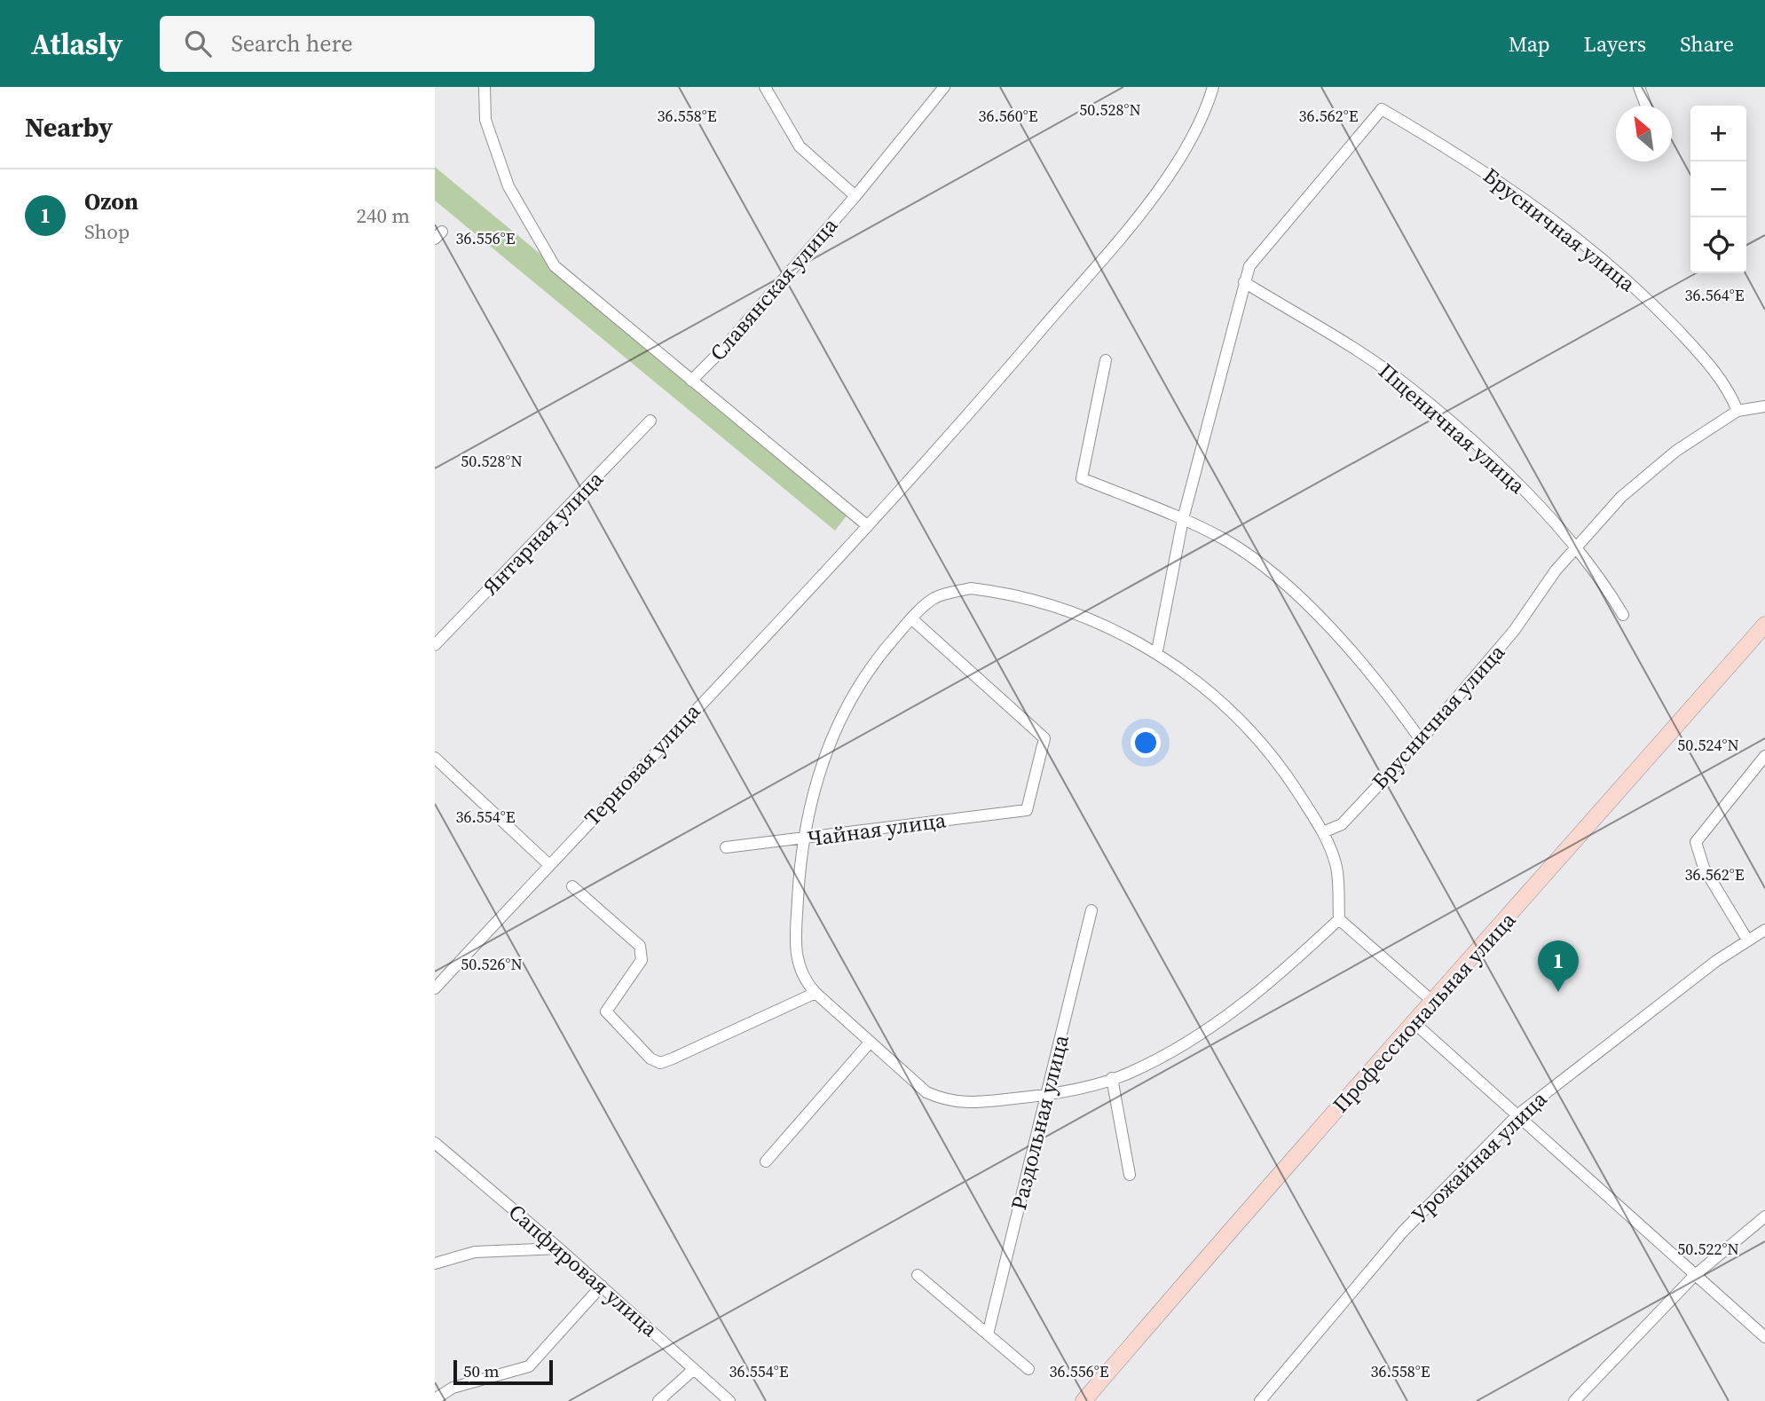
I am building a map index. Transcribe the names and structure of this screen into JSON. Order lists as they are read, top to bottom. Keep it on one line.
{"streets":{"street":["Брусничная улица","Славянская улица","Пщеничная улица","Янтарная улица","Терновая улица","Чайная улица","Профессиональная улица","Раздольная улица","Урожайная улица","Сапфировая улица"]},"crossings":[["Брусничная улица","Пщеничная улица"]],"scale_bar":"50 m","north":"top left","page":{"header":"Atlasly","search":"Search here","nav":["Map","Layers","Share"],"heading":"Nearby","map_buttons":["+","−"],"list":[{"mark":"1","name":"Ozon","note":"Shop","value":"240 m"}],"pins":"1","scale":"50 m"},"coordinates":["50.528°N","36.558°E","36.560°E","36.562°E","36.556°E","36.564°E","50.524°N","36.554°E","50.526°N","50.522°N"]}
